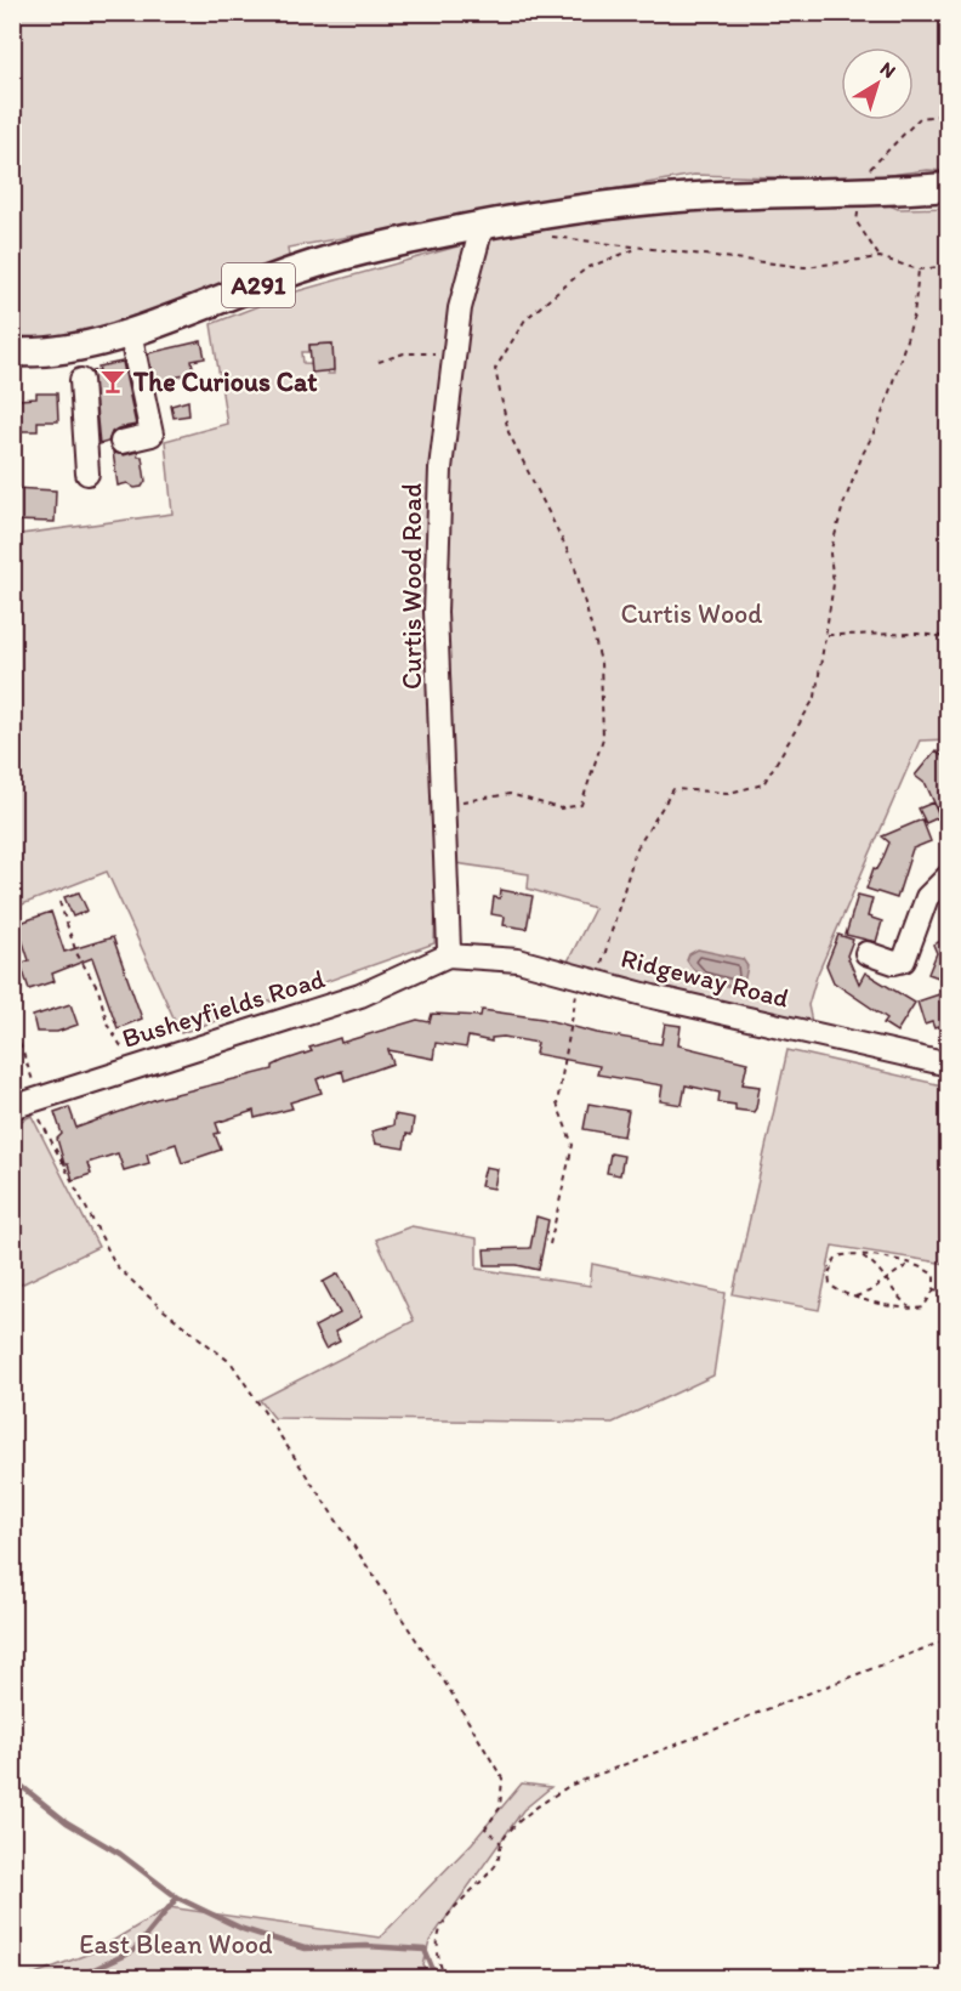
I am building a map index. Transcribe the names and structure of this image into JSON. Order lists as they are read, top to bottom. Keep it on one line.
{"streets":{"main road":["A291"],"street":["Curtis Wood Road","Ridgeway Road","Busheyfields Road"]},"crossings":[["A291","Curtis Wood Road"],["Curtis Wood Road","Ridgeway Road"],["Curtis Wood Road","Busheyfields Road"],["Ridgeway Road","Busheyfields Road"]],"parks":["Curtis Wood","East Blean Wood"],"places":{"bar":["The Curious Cat"]},"north":"top right"}
